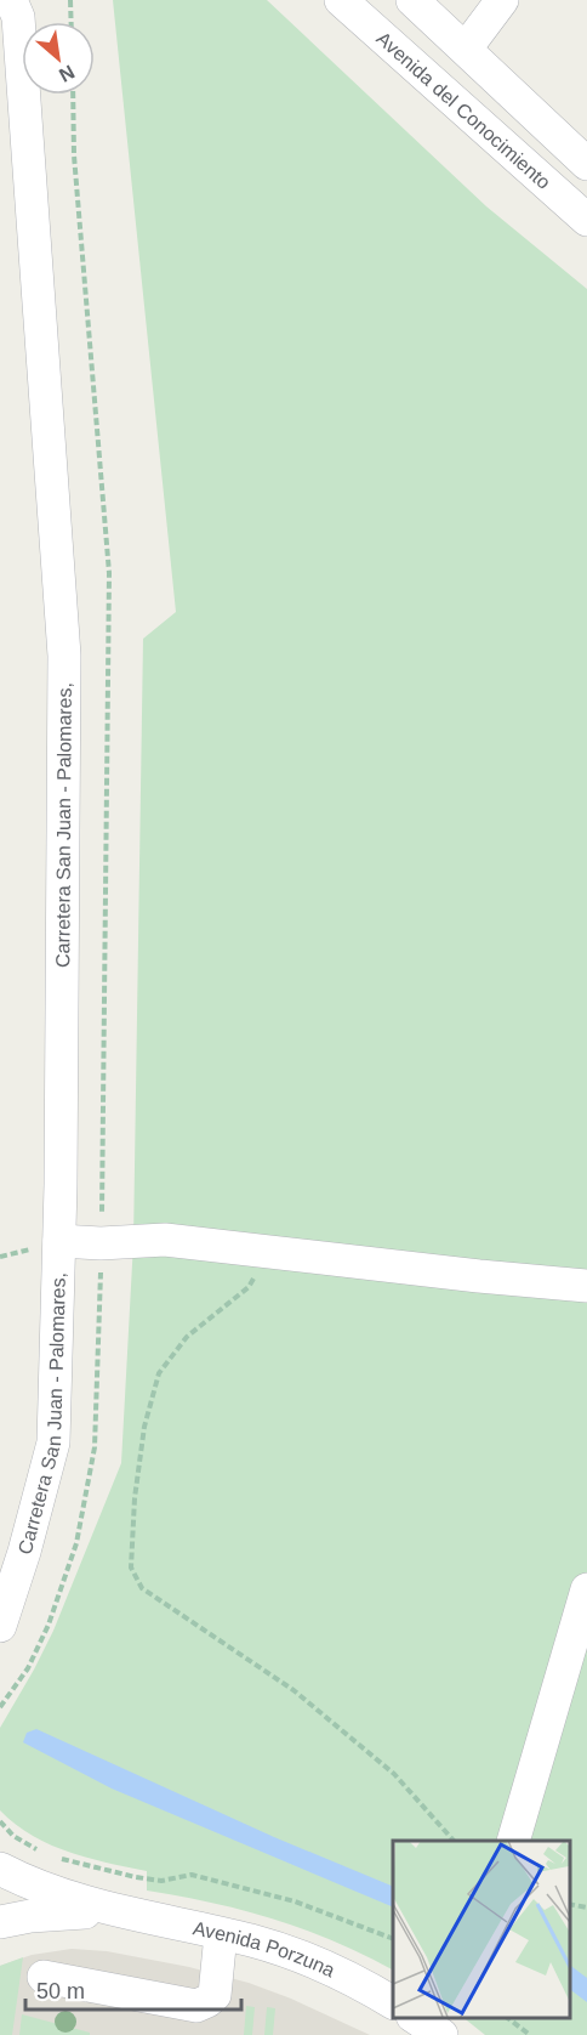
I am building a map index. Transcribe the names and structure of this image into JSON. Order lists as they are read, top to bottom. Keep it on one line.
{"streets":{"street":["Avenida del Conocimiento","Carretera San Juan - Palomares,","Avenida Porzuna"]},"scale_bar":"50 m","north":"bottom right"}
